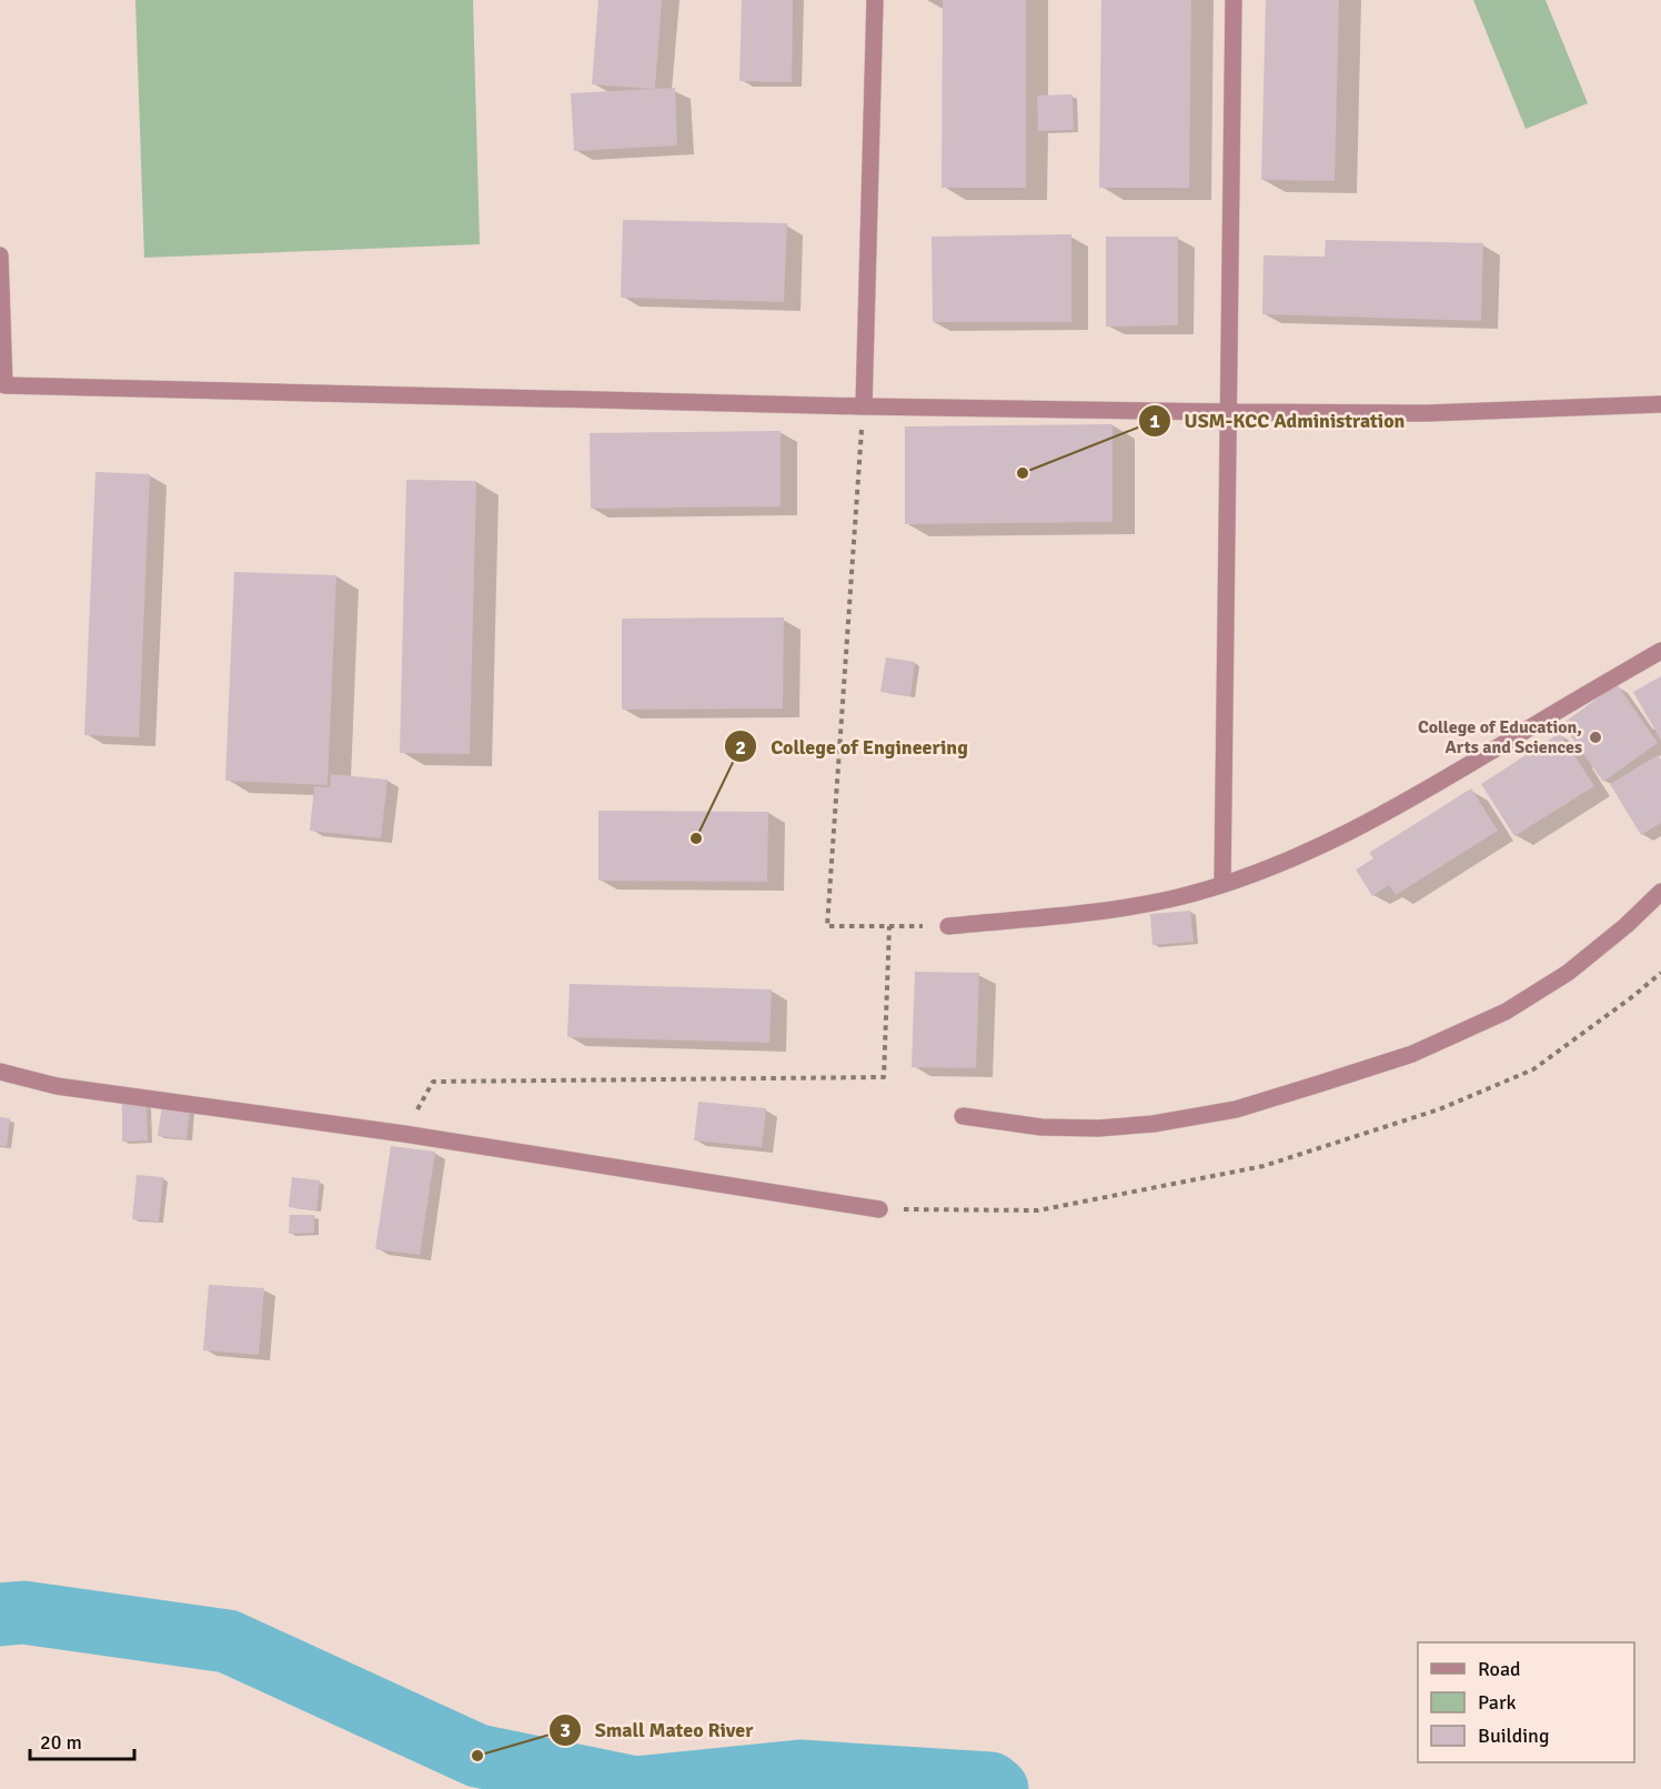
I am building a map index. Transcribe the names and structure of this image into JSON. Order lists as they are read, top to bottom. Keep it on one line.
{"places":["USM-KCC Administration","College of Education, Arts and Sciences","College of Engineering","Small Mateo River"],"legend":["Road","Park","Building"],"scale_bar":"20 m"}
